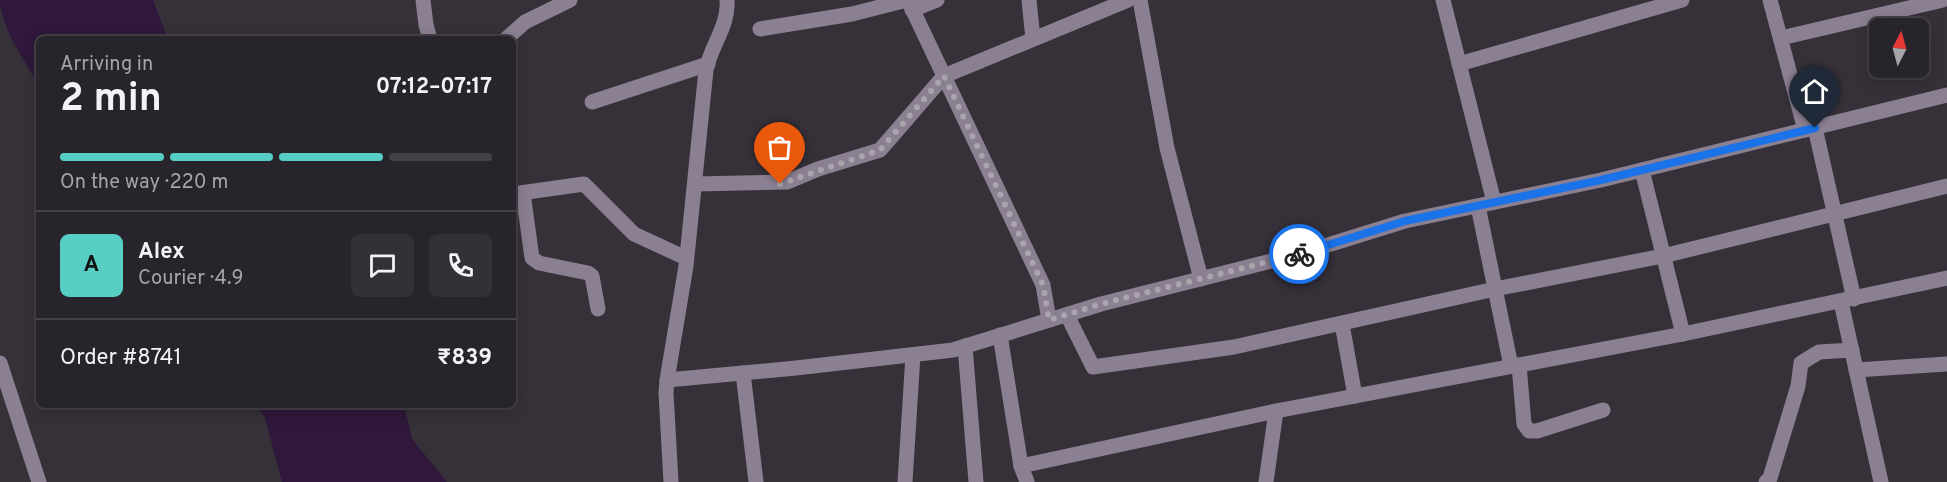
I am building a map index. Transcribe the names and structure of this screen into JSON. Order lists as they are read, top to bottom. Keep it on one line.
{"north":"top","page":{"heading":["2 min","Arriving in","07:12–07:17"],"panel":["Alex","Courier · 4.9","Order #8741","₹839"],"bar":"On the way · 220 m","round":"A"}}
